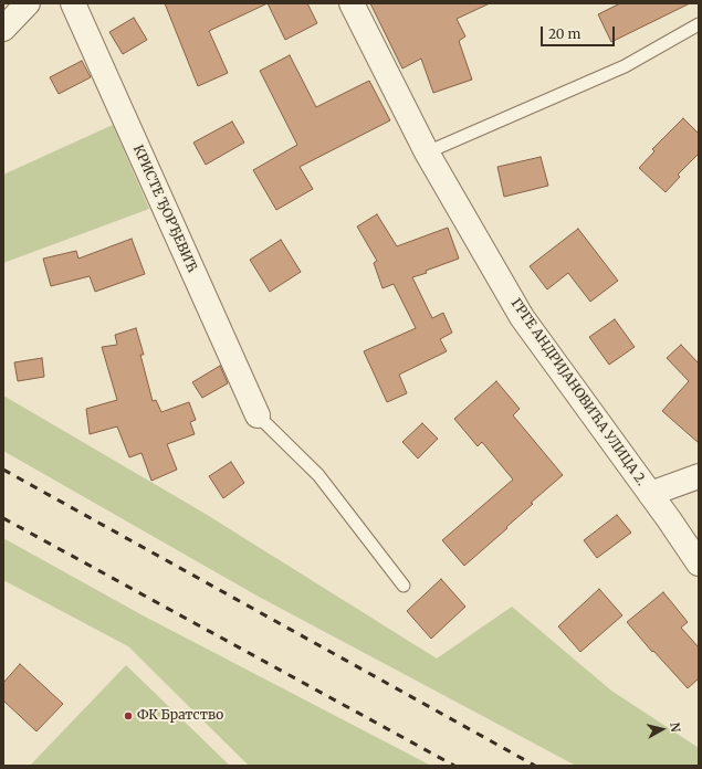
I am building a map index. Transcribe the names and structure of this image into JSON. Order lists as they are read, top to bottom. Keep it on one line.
{"streets":{"street":["КРИСТЕ ЂОРЂЕВИЋ","ГРГЕ АНДРИЈАНОВИЋА УЛИЦА 2."]},"places":["ФК Братство"],"scale_bar":"20 m","north":"right"}
